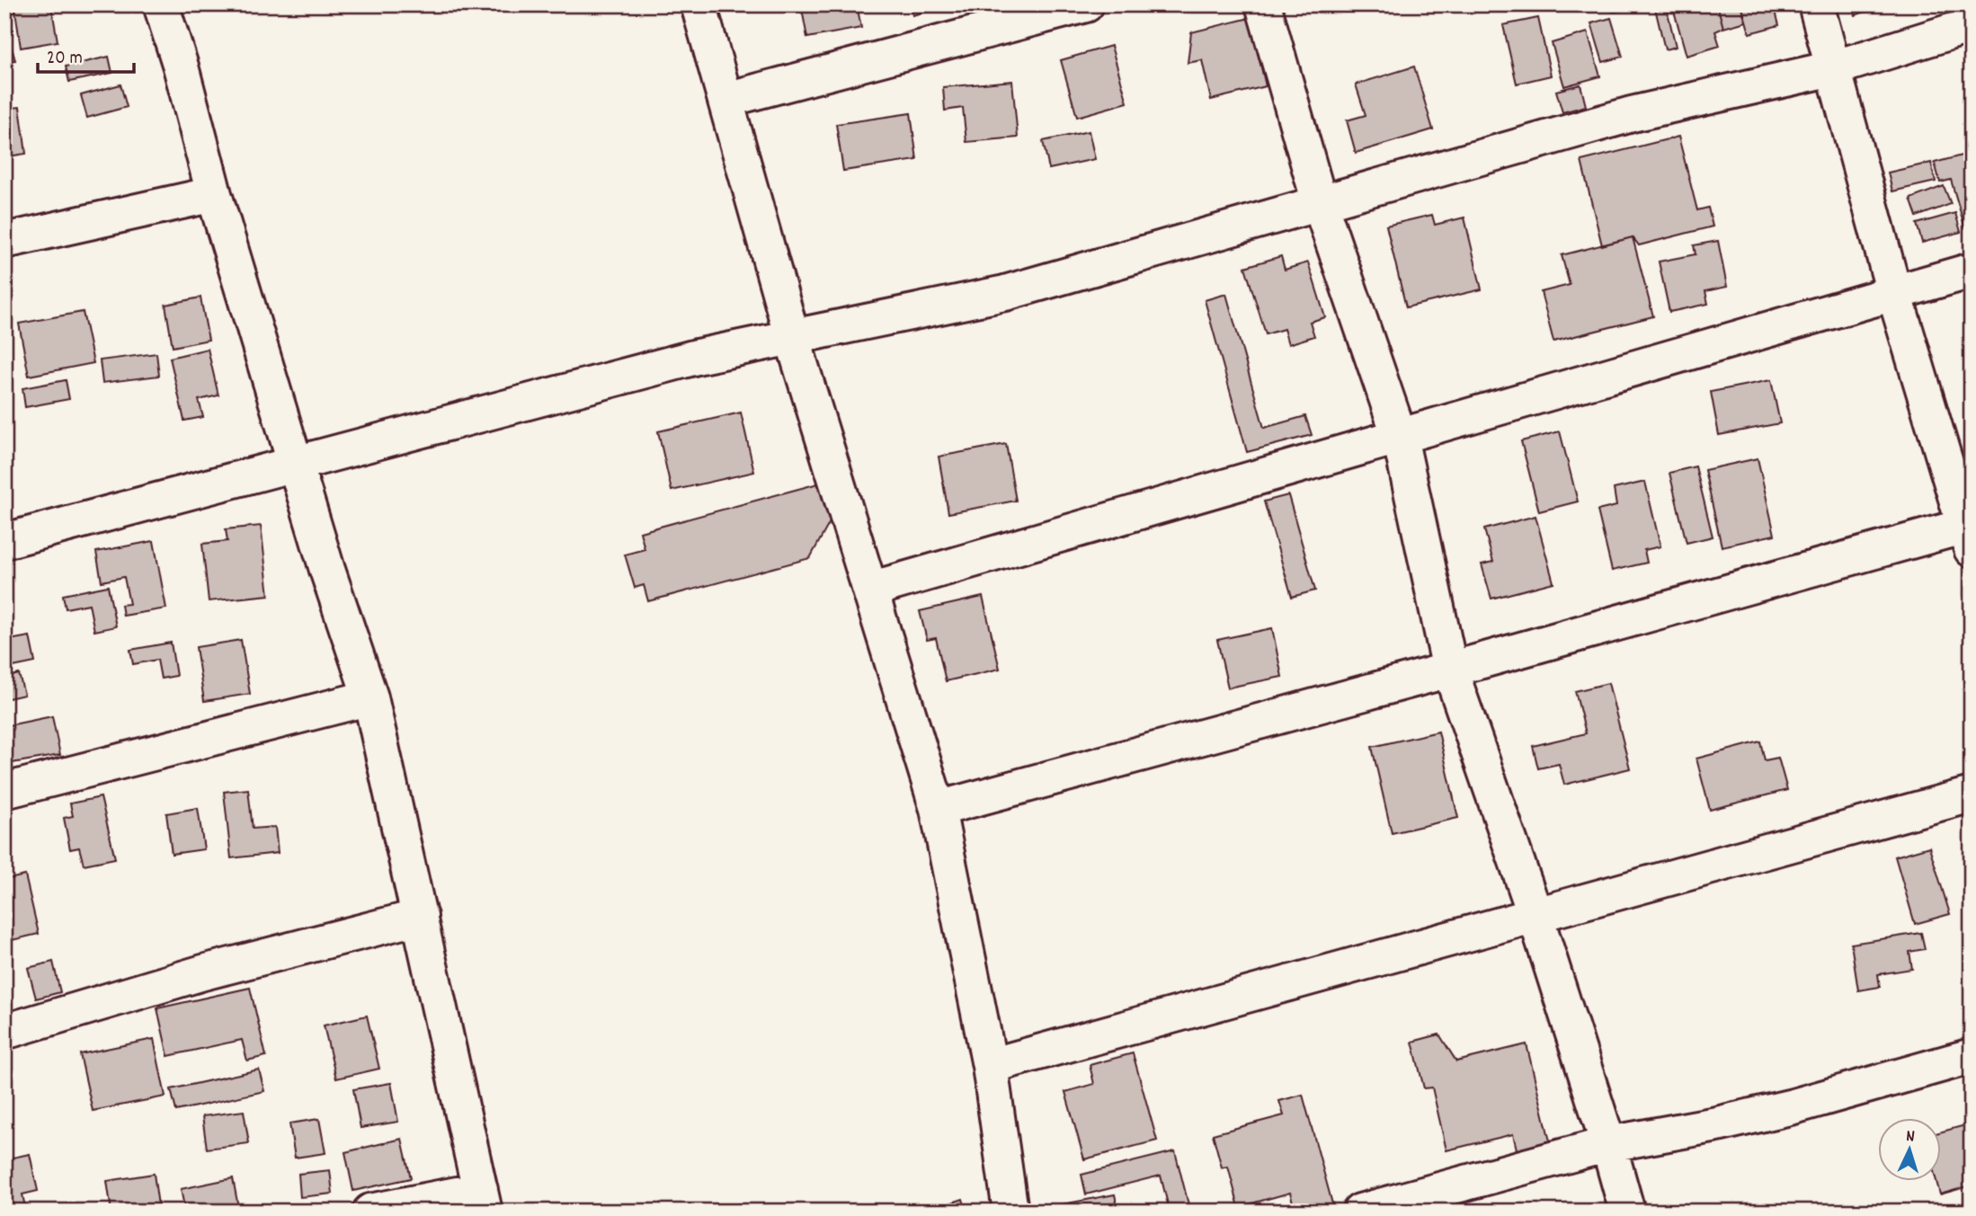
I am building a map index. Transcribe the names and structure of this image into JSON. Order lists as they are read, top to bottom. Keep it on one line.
{"scale_bar":"20 m","north":"top"}
